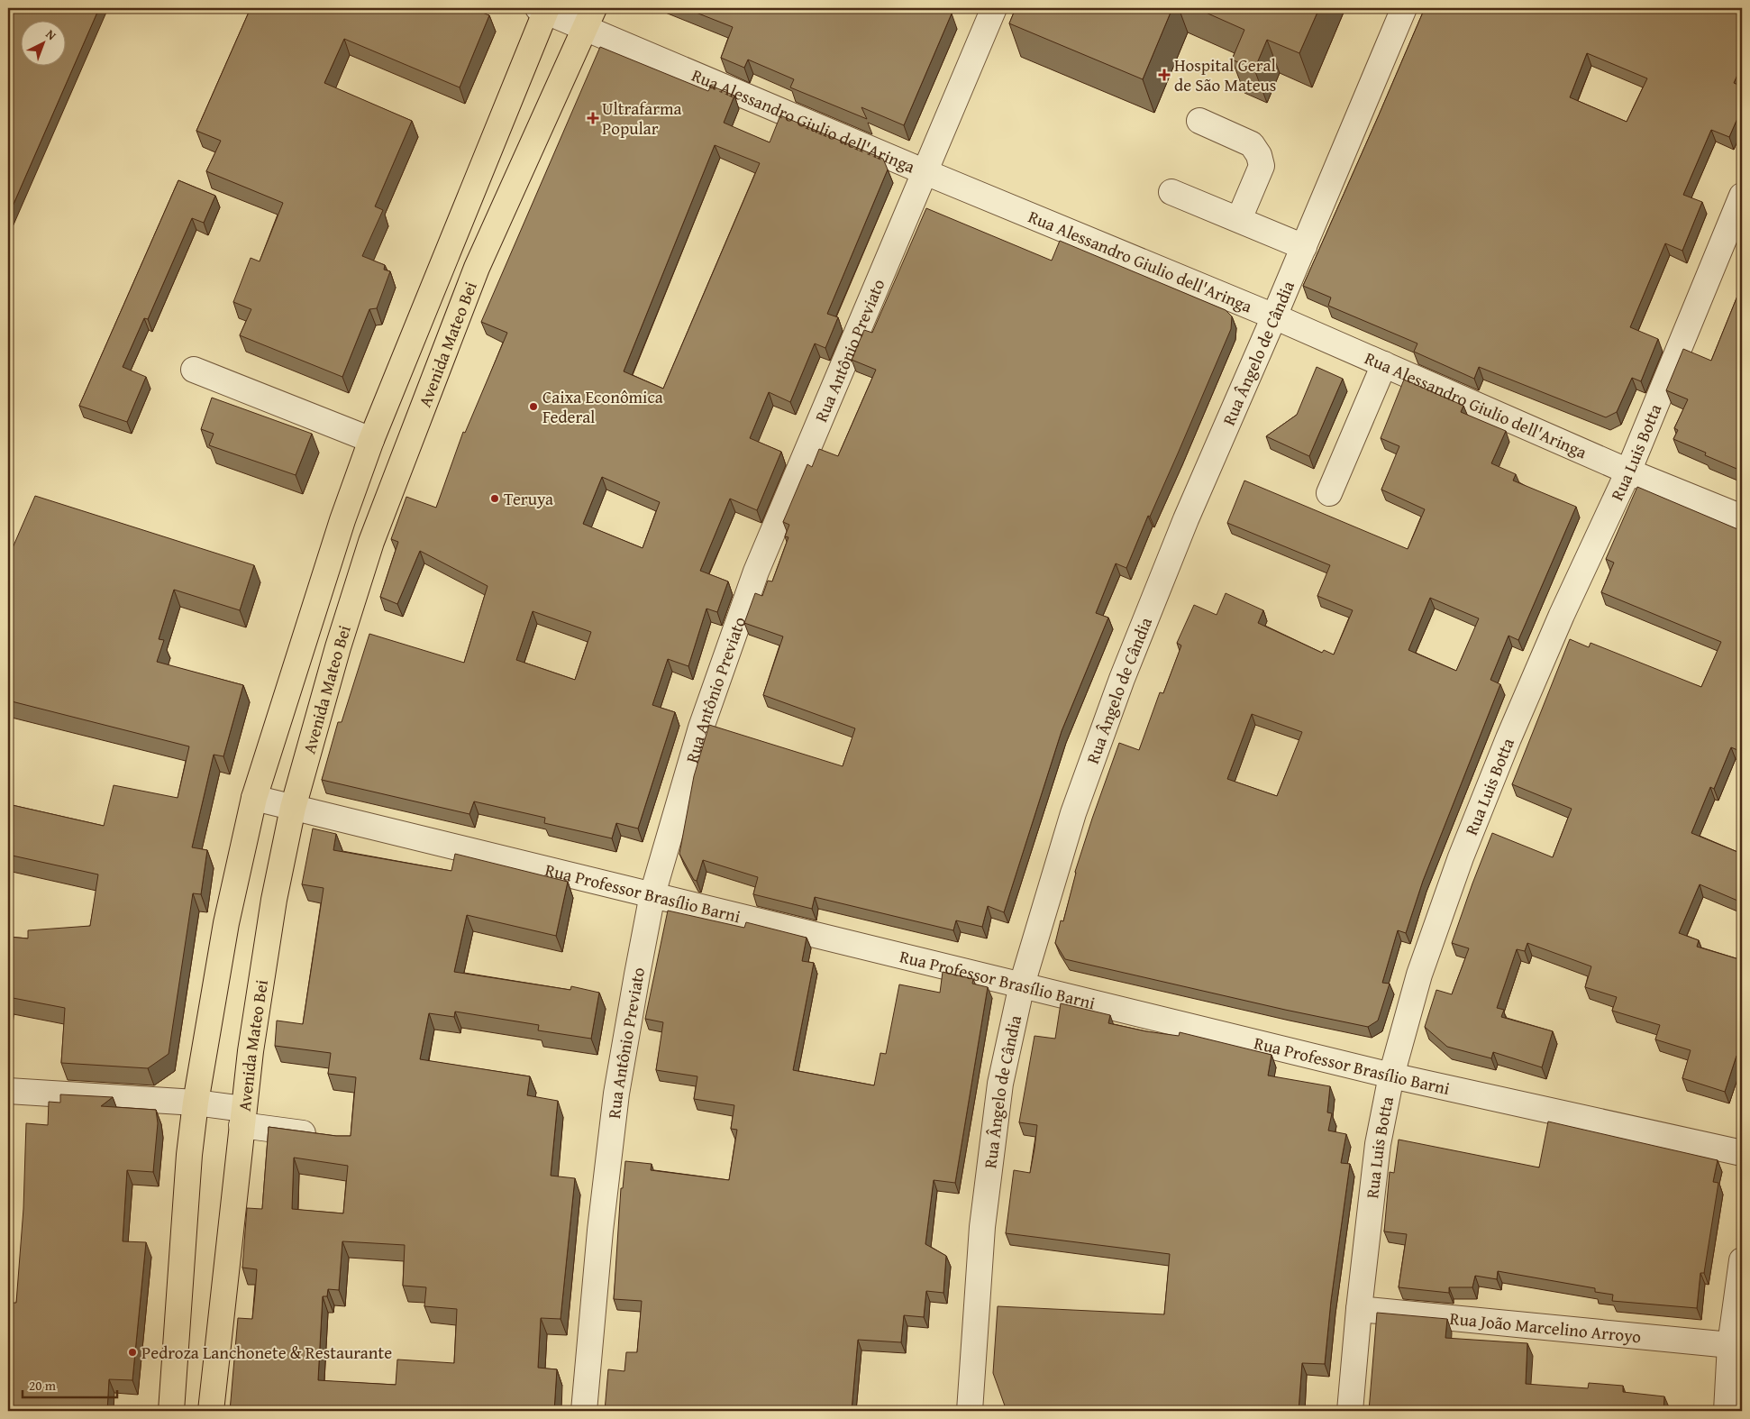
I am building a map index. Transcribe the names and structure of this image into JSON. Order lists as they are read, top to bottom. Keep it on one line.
{"streets":{"main road":["Avenida Mateo Bei"],"street":["Rua Alessandro Giulio dell'Aringa","Rua Antônio Previato","Rua Ângelo de Cândia","Rua Luis Botta","Rua Professor Brasílio Barni","Rua João Marcelino Arroyo"]},"crossings":[["Rua Alessandro Giulio dell'Aringa","Avenida Mateo Bei"],["Rua Alessandro Giulio dell'Aringa","Rua Antônio Previato"],["Rua Alessandro Giulio dell'Aringa","Rua Ângelo de Cândia"],["Rua Alessandro Giulio dell'Aringa","Rua Luis Botta"],["Avenida Mateo Bei","Rua Professor Brasílio Barni"],["Rua Antônio Previato","Rua Professor Brasílio Barni"],["Rua Ângelo de Cândia","Rua Professor Brasílio Barni"],["Rua Luis Botta","Rua Professor Brasílio Barni"],["Rua Luis Botta","Rua João Marcelino Arroyo"]],"places":{"health":["Hospital Geral de São Mateus","Ultrafarma Popular"],"other":["Caixa Econômica Federal","Teruya","Pedroza Lanchonete & Restaurante"]},"scale_bar":"20 m","north":"top right"}
